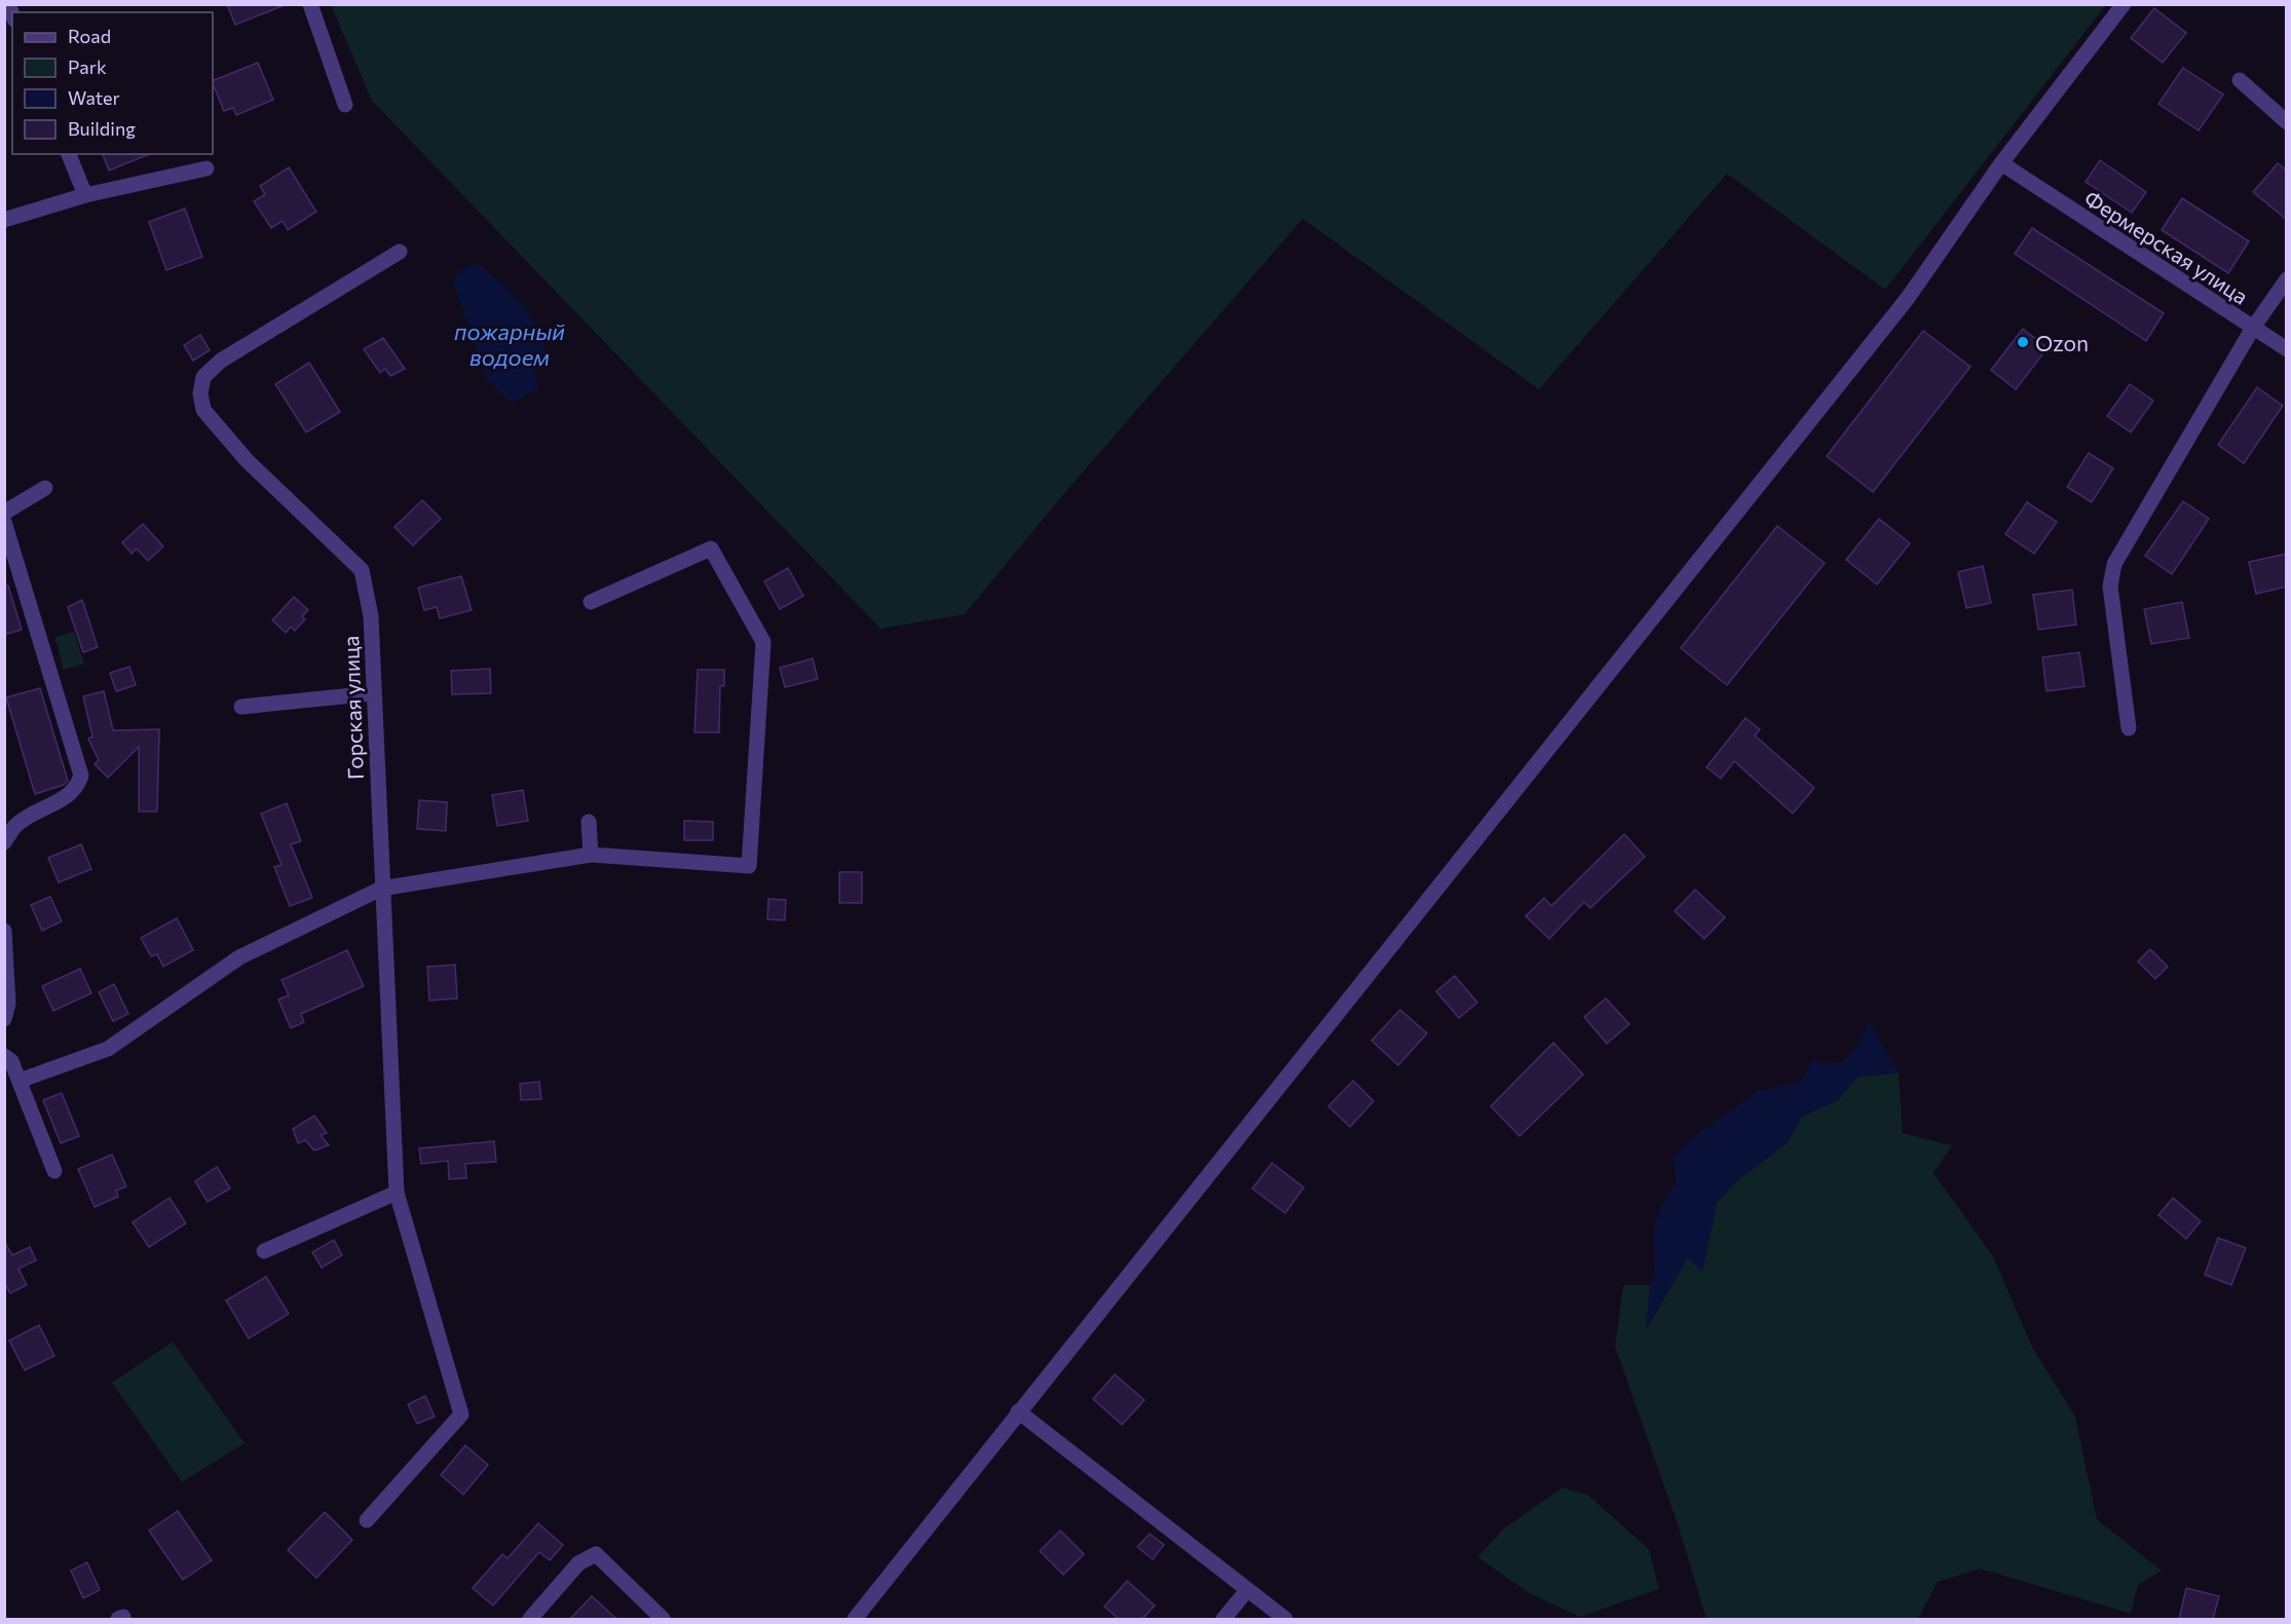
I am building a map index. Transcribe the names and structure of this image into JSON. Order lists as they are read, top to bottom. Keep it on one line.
{"streets":{"street":["Фермерская улица","Горская улица"]},"water":["пожарный водоем"],"places":["Ozon"],"legend":["Road","Park","Water","Building"]}
